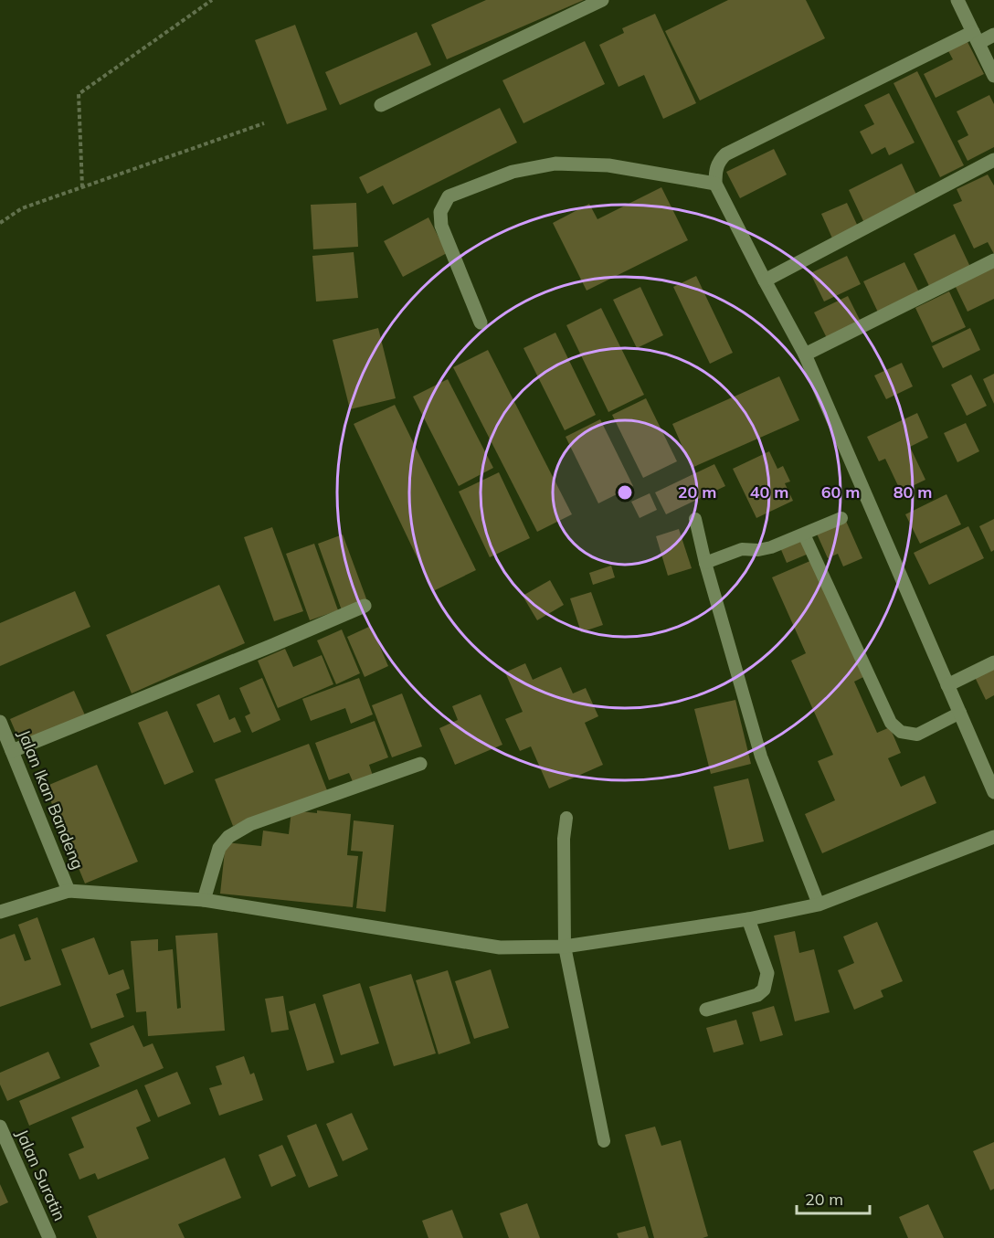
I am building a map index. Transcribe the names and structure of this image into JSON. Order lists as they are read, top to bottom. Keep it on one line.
{"streets":{"street":["Jalan Ikan Bandeng","Jalan Suratin"]},"scale_bar":"20 m","rings":["20 m","40 m","60 m","80 m"]}
